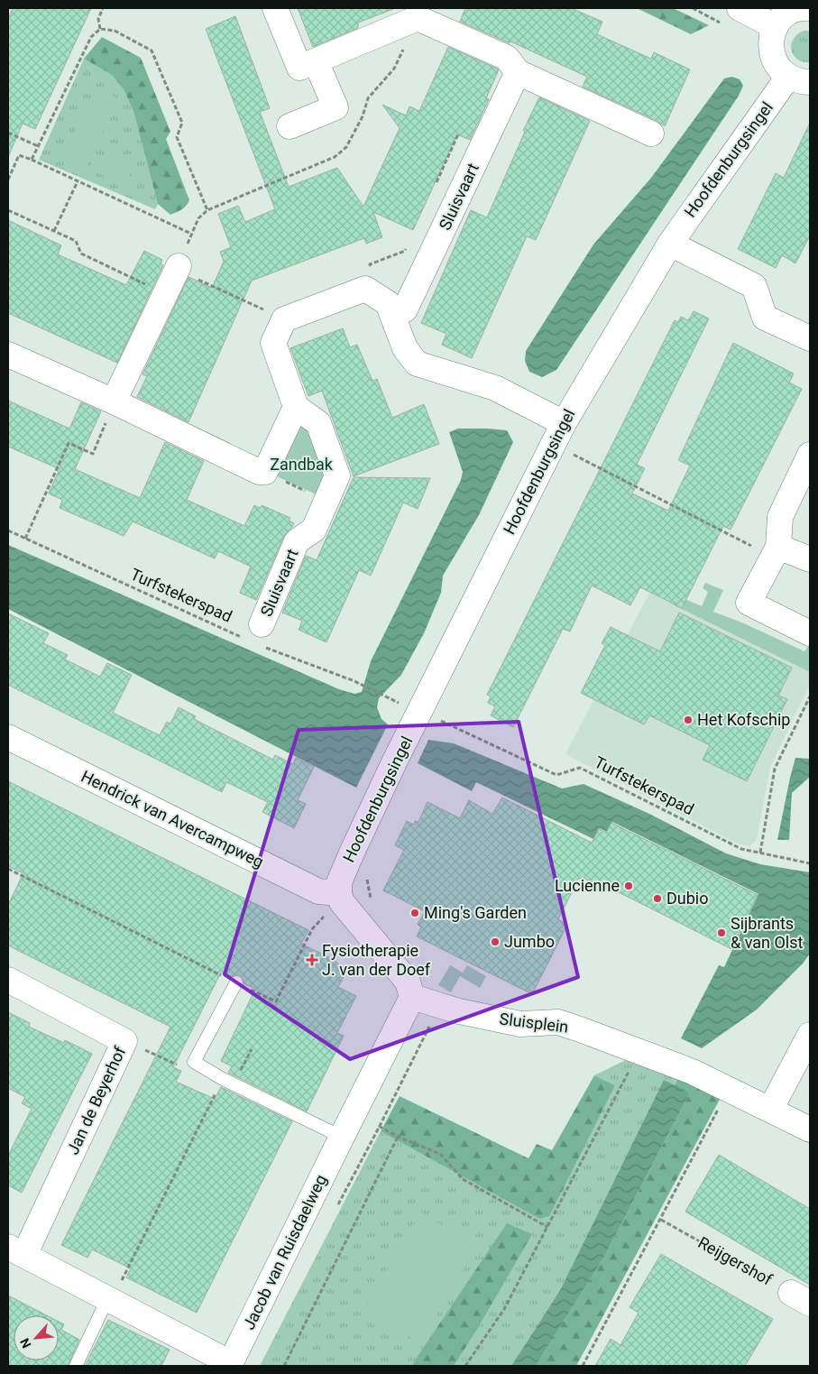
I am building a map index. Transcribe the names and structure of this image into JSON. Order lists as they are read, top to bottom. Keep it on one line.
{"streets":{"street":["Hoofdenburgsingel","Sluisvaart","Hendrick van Avercampweg","Sluisplein","Jan de Beyerhof","Jacob van Ruisdaelweg"],"path":["Turfstekerspad","Reijgershof"]},"crossings":[["Hoofdenburgsingel","Turfstekerspad"],["Hoofdenburgsingel","Hendrick van Avercampweg"],["Sluisvaart","Turfstekerspad"],["Sluisplein","Jacob van Ruisdaelweg"]],"parks":["Zandbak"],"places":{"other":["Het Kofschip","Lucienne","Dubio","Ming's Garden","Sijbrants & van Olst","Jumbo"],"health":["Fysiotherapie J. van der Doef"]},"north":"bottom left"}
